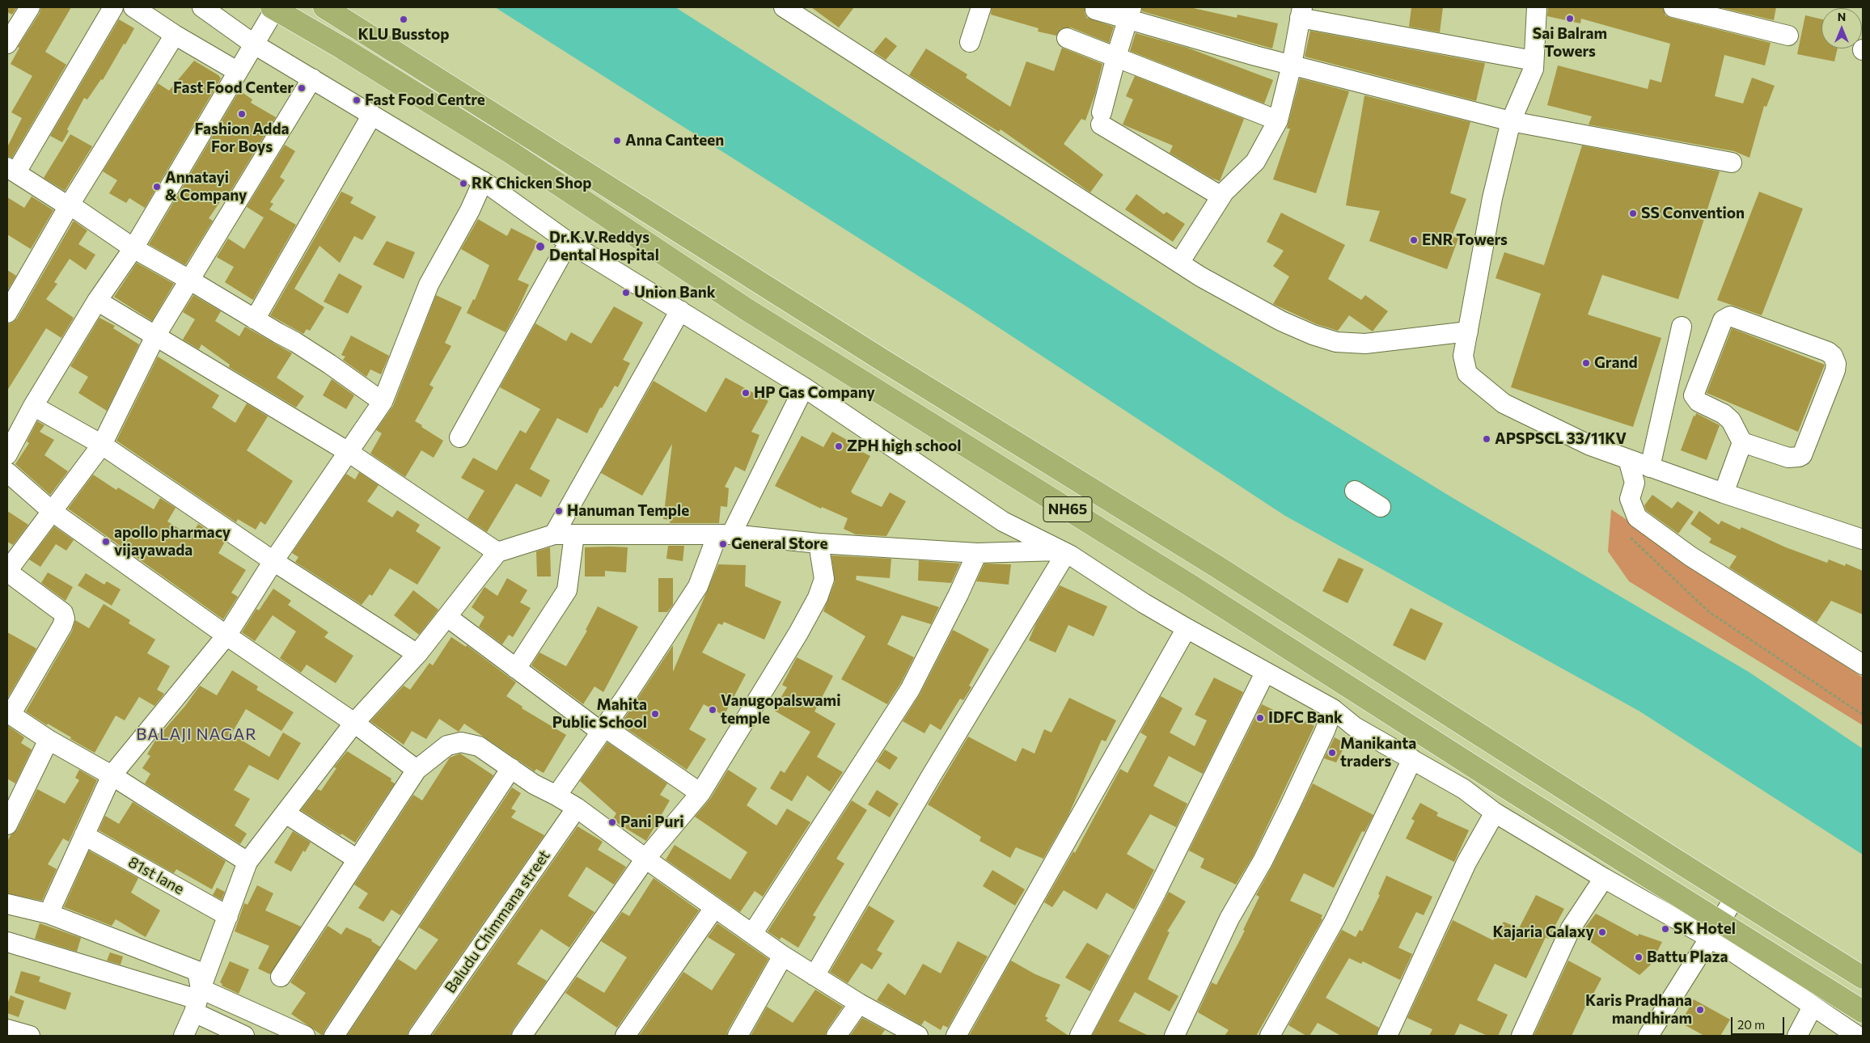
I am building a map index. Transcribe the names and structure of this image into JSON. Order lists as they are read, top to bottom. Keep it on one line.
{"streets":{"highway":["NH65"],"street":["81st lane","Baludu Chimmana street"]},"districts":["BALAJI NAGAR"],"places":["Sai Balram Towers","KLU Busstop","Fast Food Center","Fast Food Centre","Fashion Adda For Boys","Anna Canteen","RK Chicken Shop","Annatayi & Company","SS Convention","ENR Towers","Dr.K.V.Reddys Dental Hospital","Union Bank","Grand","HP Gas Company","APSPSCL 33/11KV","ZPH high school","Hanuman Temple","apollo pharmacy vijayawada","General Store","Vanugopalswami temple","Mahita Public School","IDFC Bank","Manikanta traders","Pani Puri","SK Hotel","Kajaria Galaxy","Battu Plaza","Karis Pradhana mandhiram"],"scale_bar":"20 m","north":"top"}
